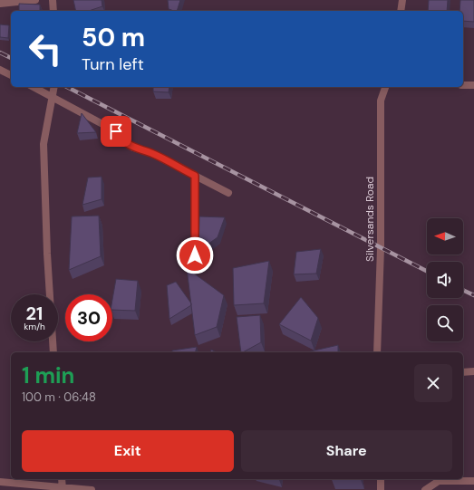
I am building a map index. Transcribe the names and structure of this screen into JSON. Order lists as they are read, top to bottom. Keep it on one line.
{"streets":{"street":["Silversands Road"]},"north":"left","page":{"turn":["50 m","Turn left"],"speed":"21 km/h","limit":"30","heading":["1 min","100 m · 06:48"],"buttons":["Exit","Share"]}}
